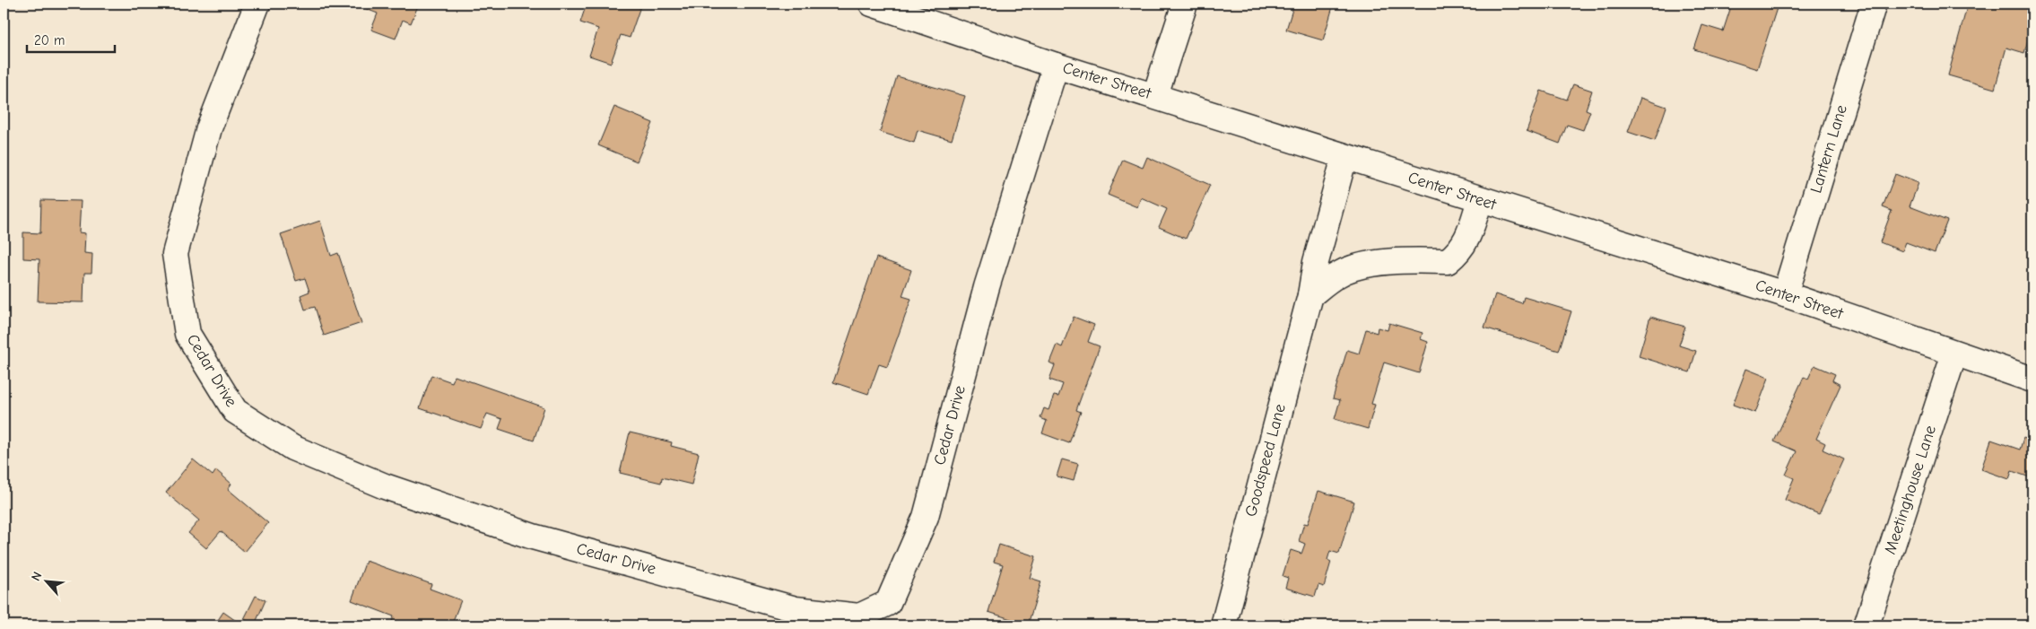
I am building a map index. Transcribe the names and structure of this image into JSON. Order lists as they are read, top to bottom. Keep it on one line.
{"streets":{"street":["Center Street","Lantern Lane","Cedar Drive","Goodspeed Lane","Meetinghouse Lane"]},"crossings":[["Center Street","Lantern Lane"],["Center Street","Cedar Drive"],["Center Street","Goodspeed Lane"],["Center Street","Meetinghouse Lane"]],"scale_bar":"20 m","north":"top left"}
